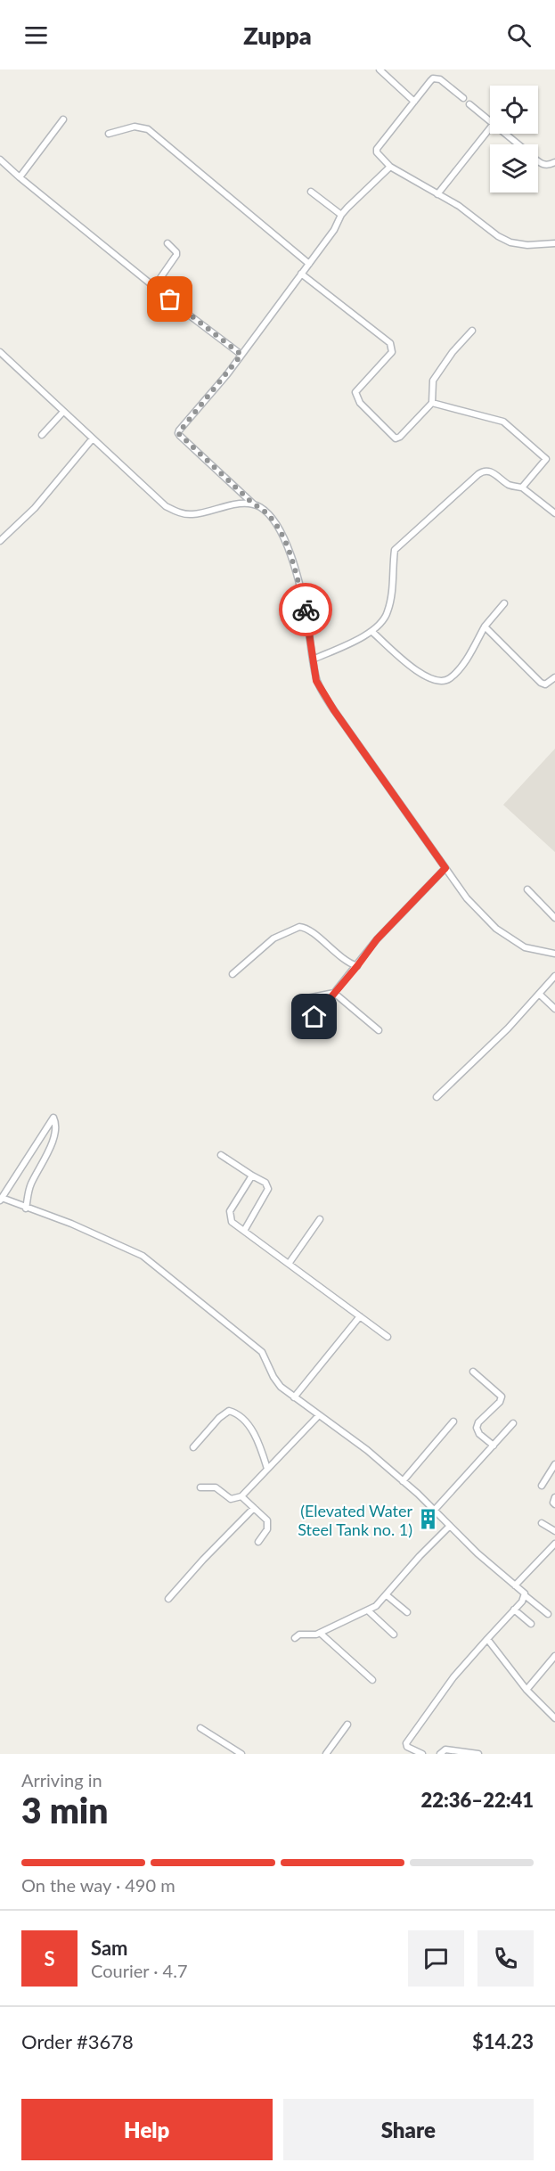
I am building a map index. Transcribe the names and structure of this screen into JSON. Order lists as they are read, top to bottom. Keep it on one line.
{"places":{"building":["(Elevated Water Steel Tank no. 1)"]},"page":{"header":"Zuppa","heading":["3 min","Arriving in","22:36–22:41"],"panel":["Sam","Courier · 4.7","Order #3678","$14.23"],"bar":"On the way · 490 m","round":"S","buttons":["Help","Share"]}}
